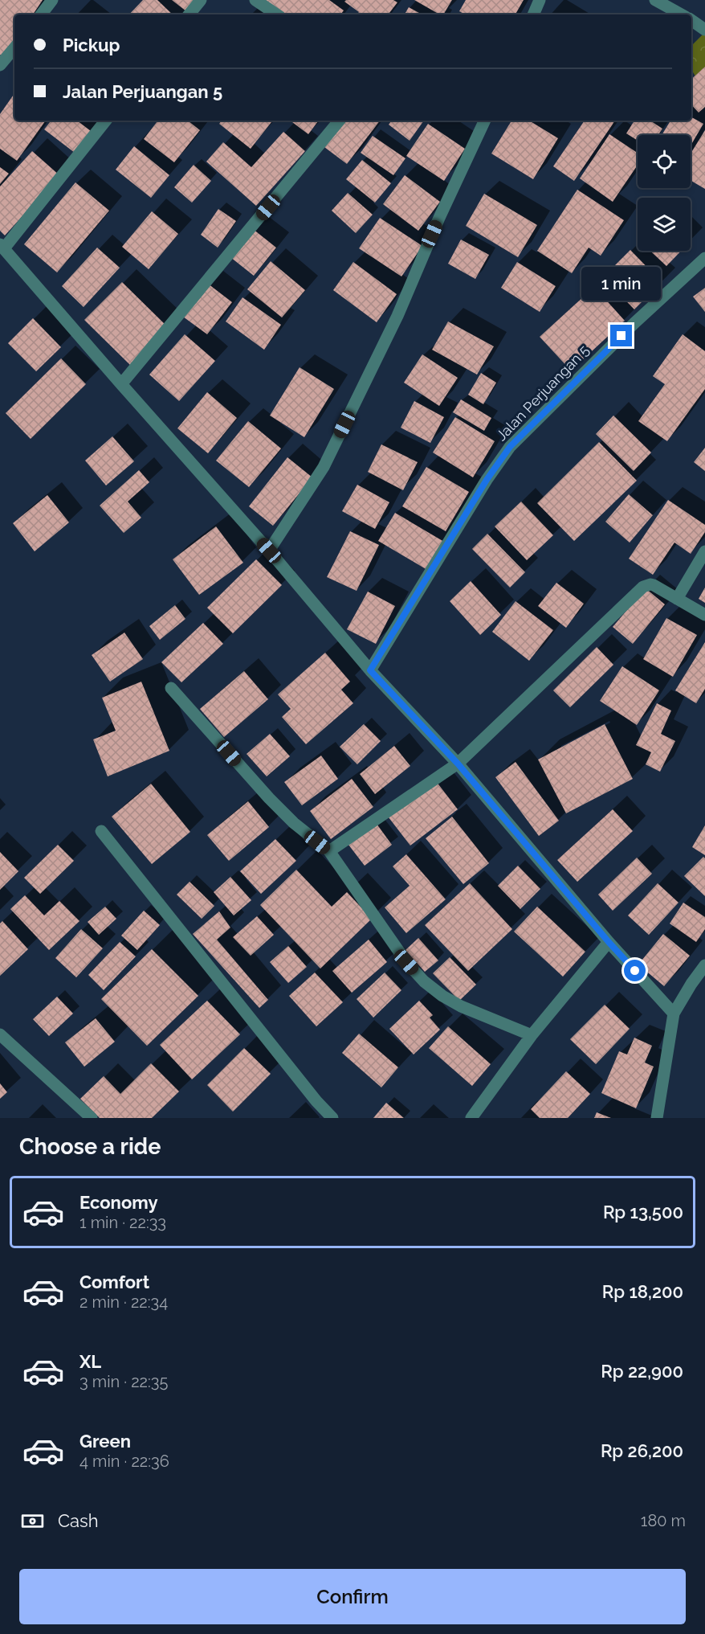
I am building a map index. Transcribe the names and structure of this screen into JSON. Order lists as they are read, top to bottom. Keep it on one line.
{"streets":{"street":["Jalan Perjuangan 5"]},"page":{"banner":["Pickup","Jalan Perjuangan 5"],"bubble":"1 min","heading":"Choose a ride","list":[{"name":"Economy","note":"1 min · 22:33","value":"Rp 13,500"},{"name":"Comfort","note":"2 min · 22:34","value":"Rp 18,200"},{"name":"XL","note":"3 min · 22:35","value":"Rp 22,900"},{"name":"Green","note":"4 min · 22:36","value":"Rp 26,200"}],"pay":["Cash","180 m"],"buttons":"Confirm"}}
